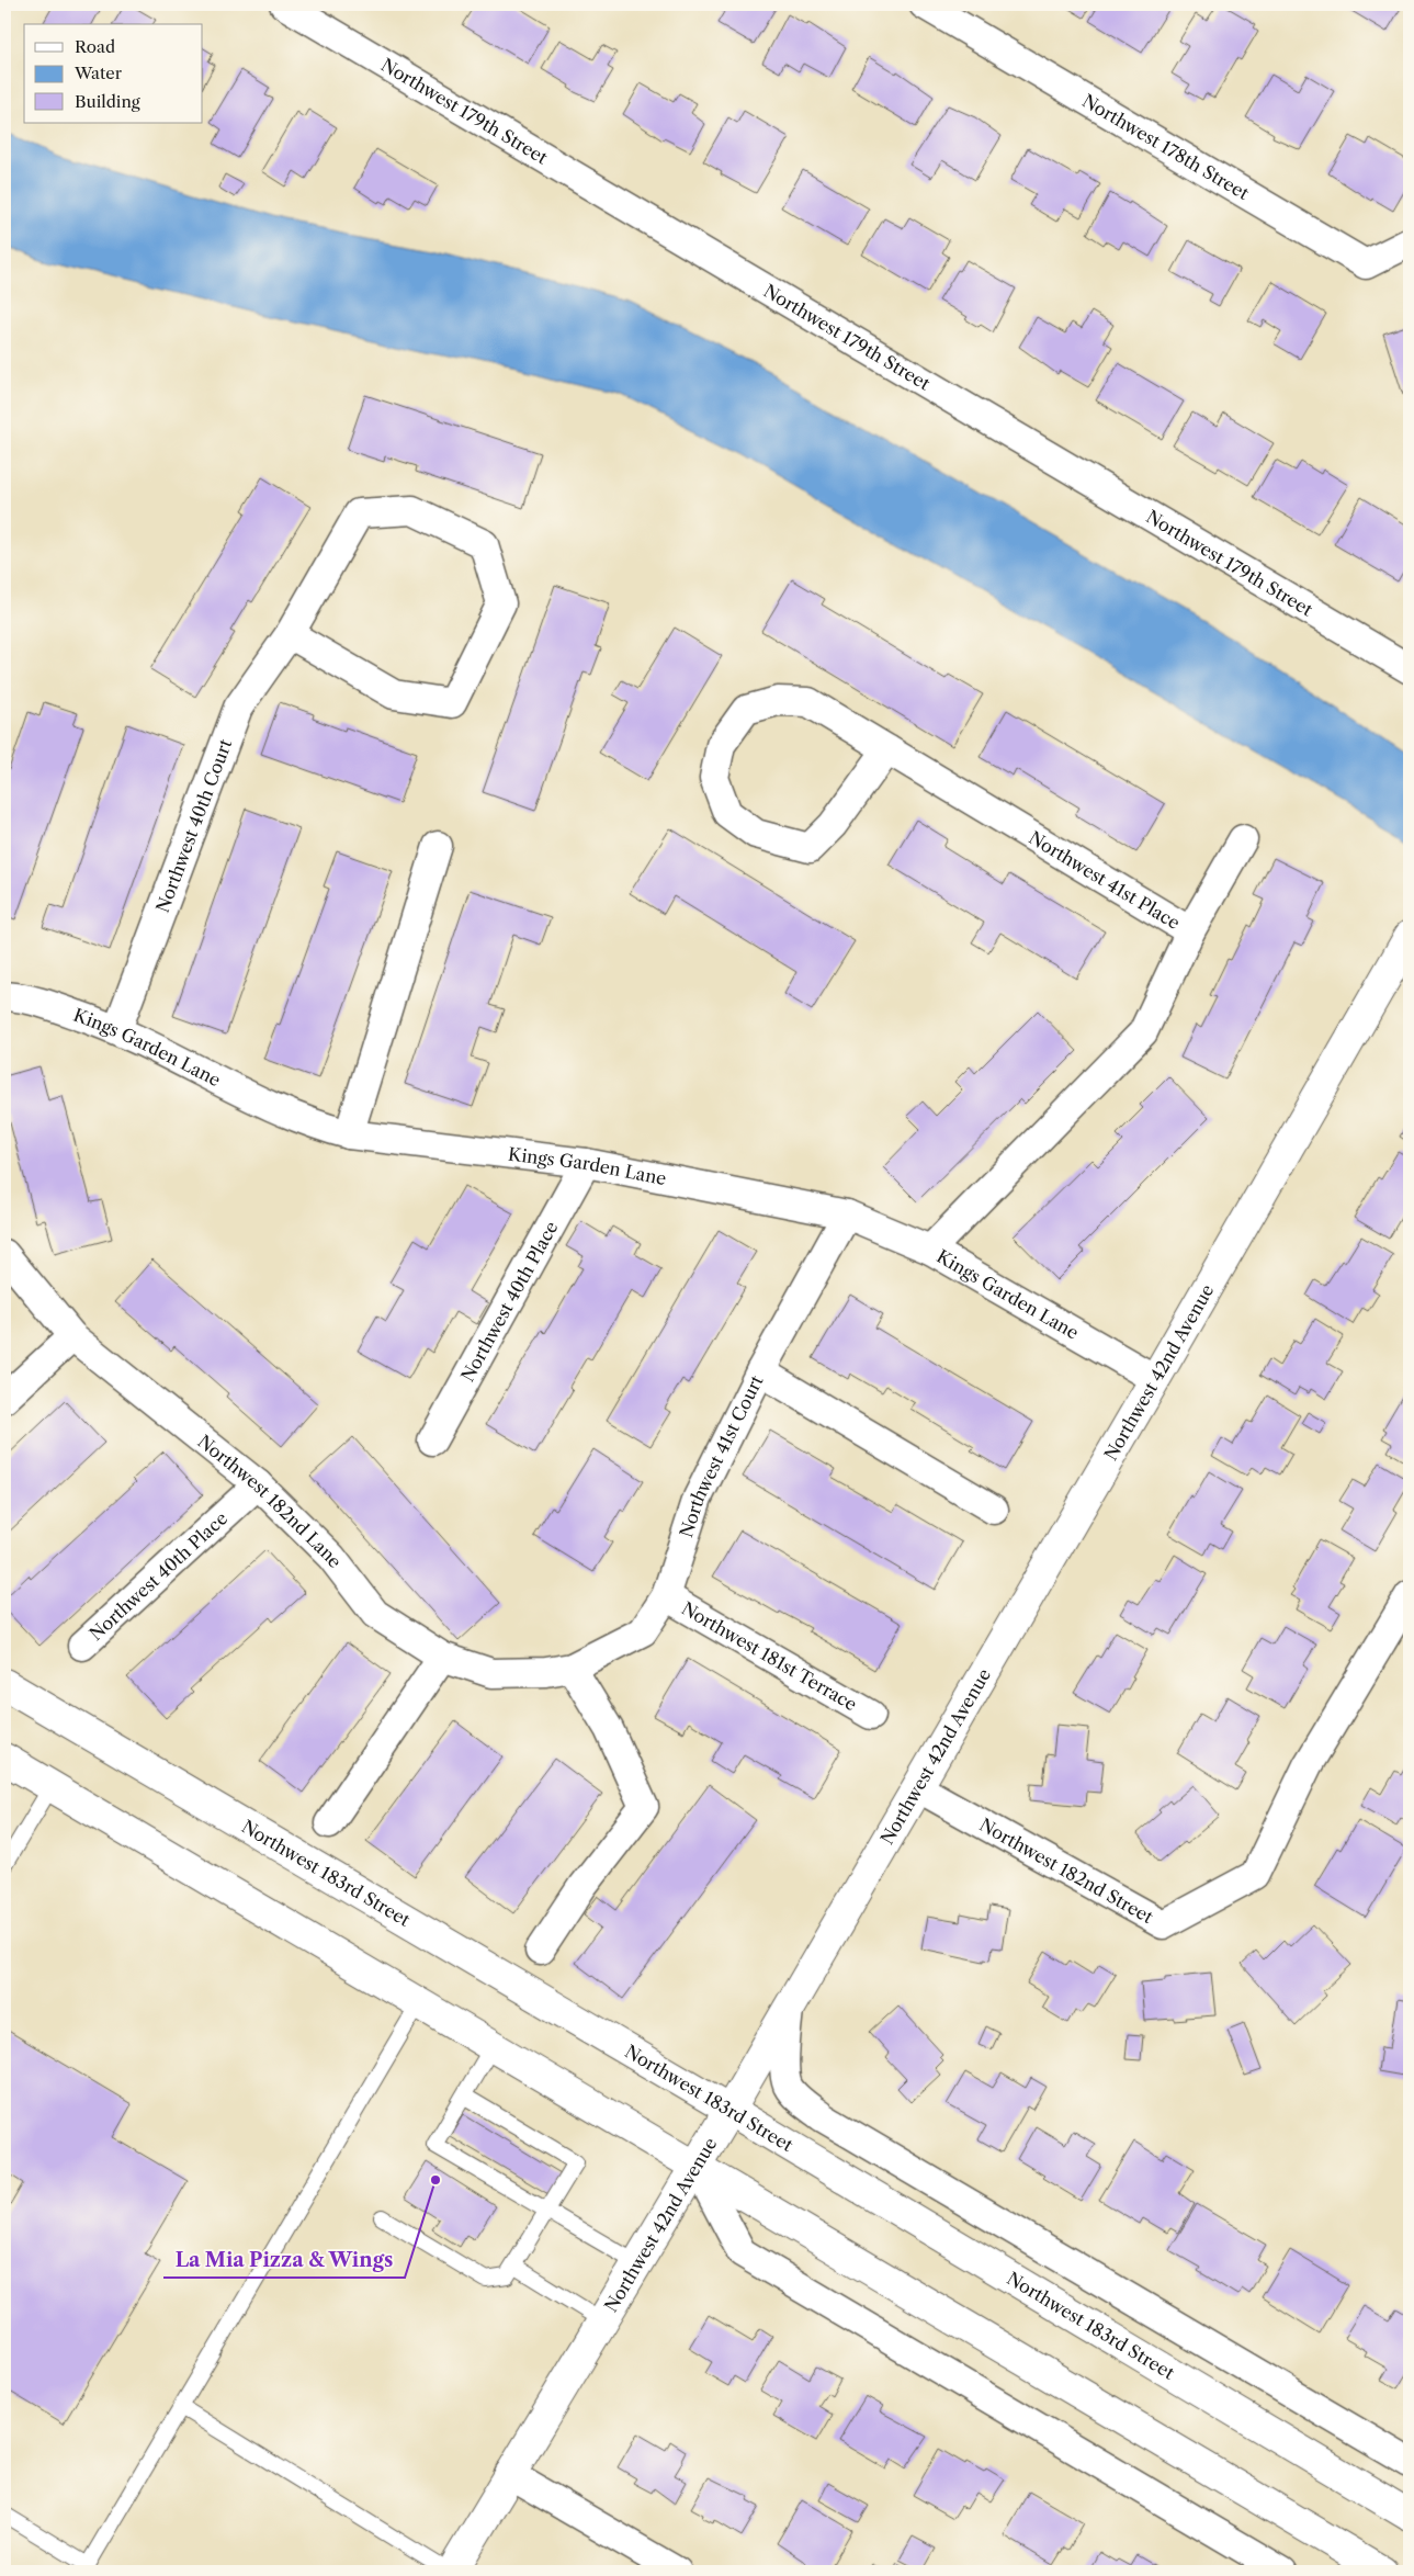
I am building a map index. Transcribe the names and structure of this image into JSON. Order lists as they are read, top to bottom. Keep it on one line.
{"streets":{"main road":["Northwest 42nd Avenue","Northwest 183rd Street"],"street":["Northwest 179th Street","Northwest 178th Street","Northwest 40th Court","Northwest 41st Place","Kings Garden Lane","Northwest 40th Place","Northwest 41st Court","Northwest 182nd Lane","Northwest 181st Terrace","Northwest 182nd Street"]},"crossings":[["Northwest 40th Court","Kings Garden Lane"],["Northwest 41st Place","Kings Garden Lane"],["Kings Garden Lane","Northwest 40th Place"],["Kings Garden Lane","Northwest 42nd Avenue"],["Kings Garden Lane","Northwest 41st Court"],["Northwest 40th Place","Northwest 182nd Lane"],["Northwest 42nd Avenue","Northwest 182nd Street"],["Northwest 42nd Avenue","Northwest 183rd Street"],["Northwest 41st Court","Northwest 182nd Lane"],["Northwest 41st Court","Northwest 181st Terrace"]],"places":["La Mia Pizza & Wings"],"legend":["Road","Water","Building"]}
